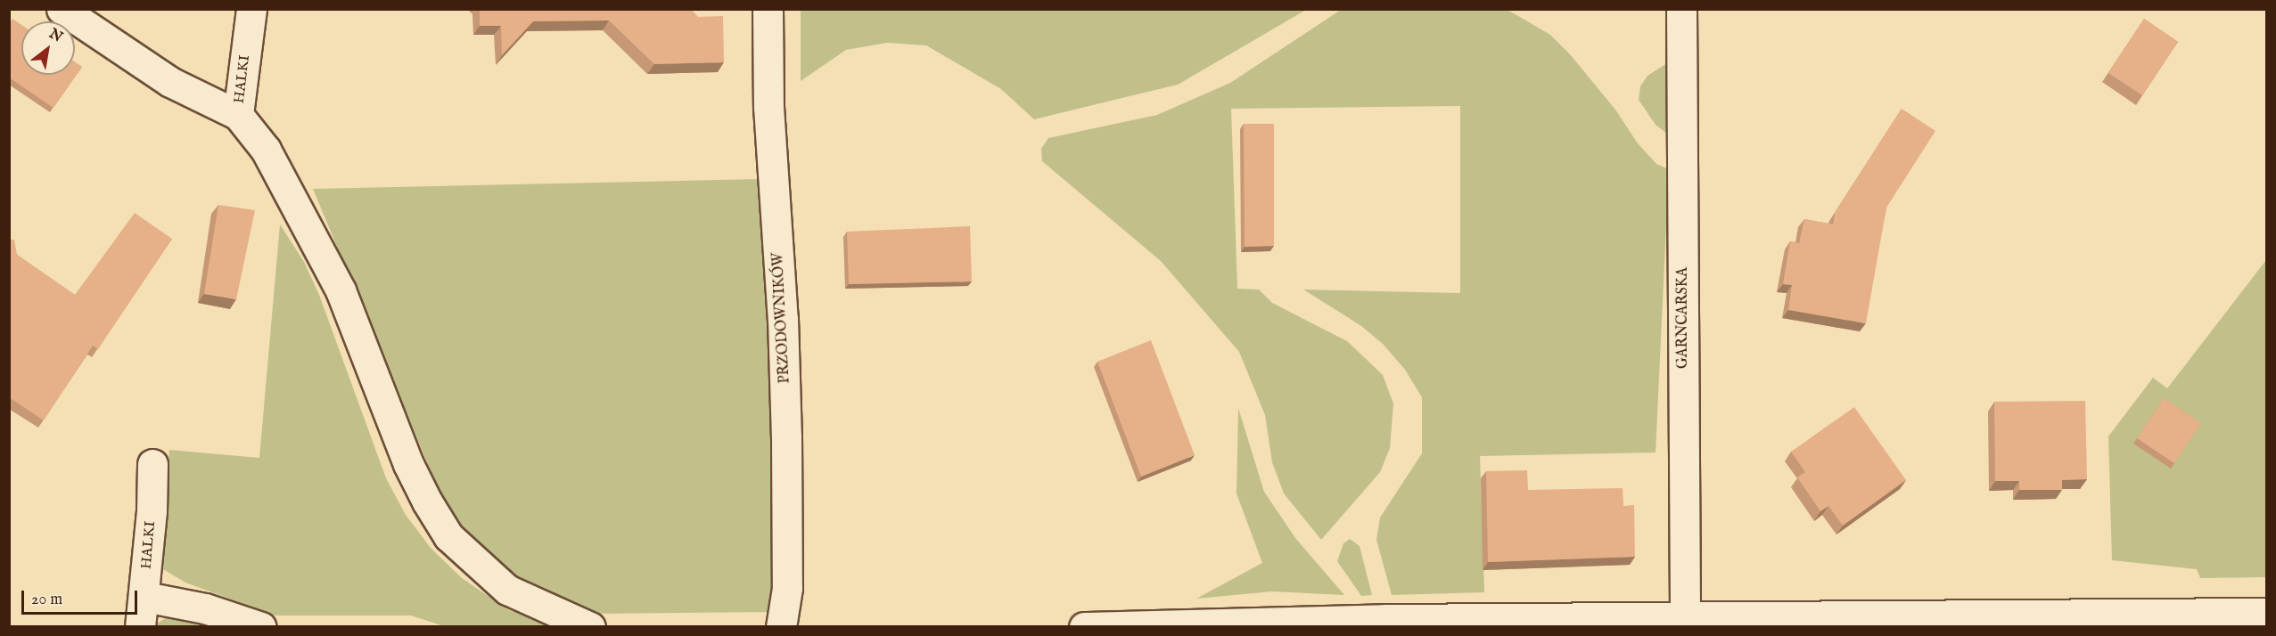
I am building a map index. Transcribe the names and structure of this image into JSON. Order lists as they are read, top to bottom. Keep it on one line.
{"streets":{"street":["HALKI","PRZODOWNIKÓW","GARNCARSKA"]},"scale_bar":"20 m","north":"top right"}
